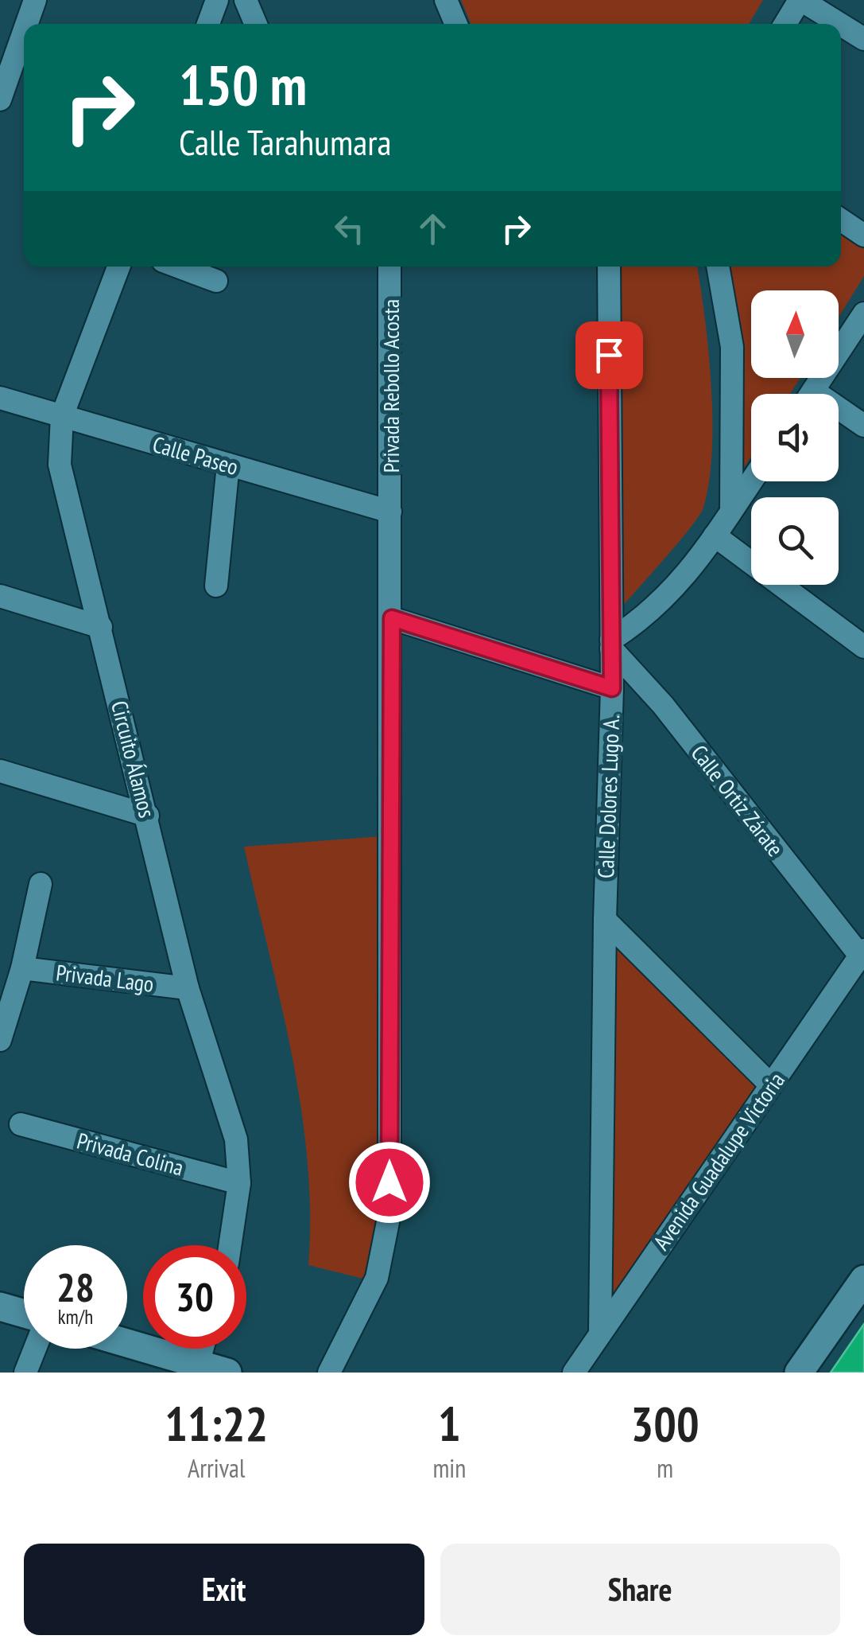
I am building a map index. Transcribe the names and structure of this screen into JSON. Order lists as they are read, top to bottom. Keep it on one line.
{"streets":{"street":["Privada Rebollo Acosta","Calle Paseo","Circuito Álamos","Calle Dolores Lugo A.","Calle Ortiz Zárate","Privada Lago","Privada Colina","Avenida Guadalupe Victoria"]},"crossings":[["Privada Rebollo Acosta","Calle Paseo"],["Calle Paseo","Circuito Álamos"],["Circuito Álamos","Privada Lago"],["Circuito Álamos","Privada Colina"],["Calle Dolores Lugo A.","Calle Ortiz Zárate"],["Calle Dolores Lugo A.","Avenida Guadalupe Victoria"],["Calle Ortiz Zárate","Avenida Guadalupe Victoria"]],"north":"top","page":{"turn":["150 m","Calle Tarahumara"],"speed":"28 km/h","limit":"30","eta":["11:22","Arrival","1","min","300","m"],"buttons":["Exit","Share"]}}
